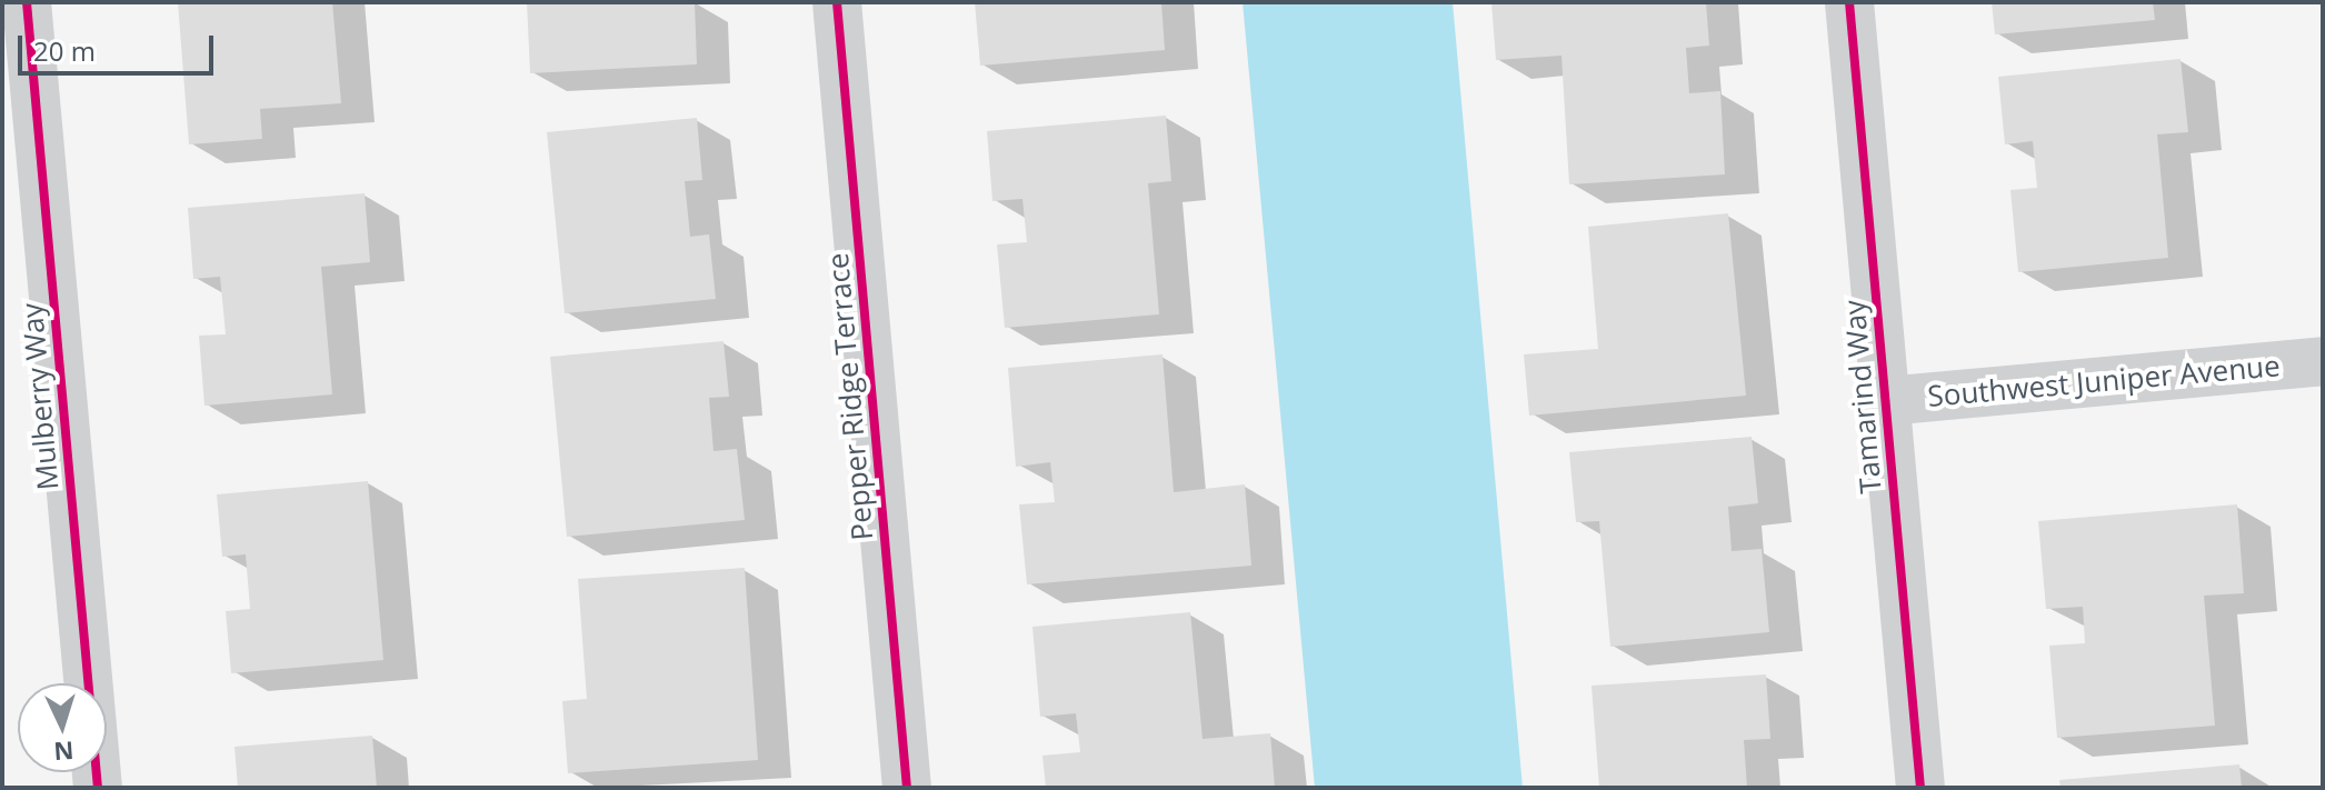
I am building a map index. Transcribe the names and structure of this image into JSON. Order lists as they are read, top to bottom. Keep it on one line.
{"streets":{"street":["Southwest Juniper Avenue","Mulberry Way","Pepper Ridge Terrace","Tamarind Way"]},"crossings":[["Southwest Juniper Avenue","Tamarind Way"]],"scale_bar":"20 m","north":"bottom"}
